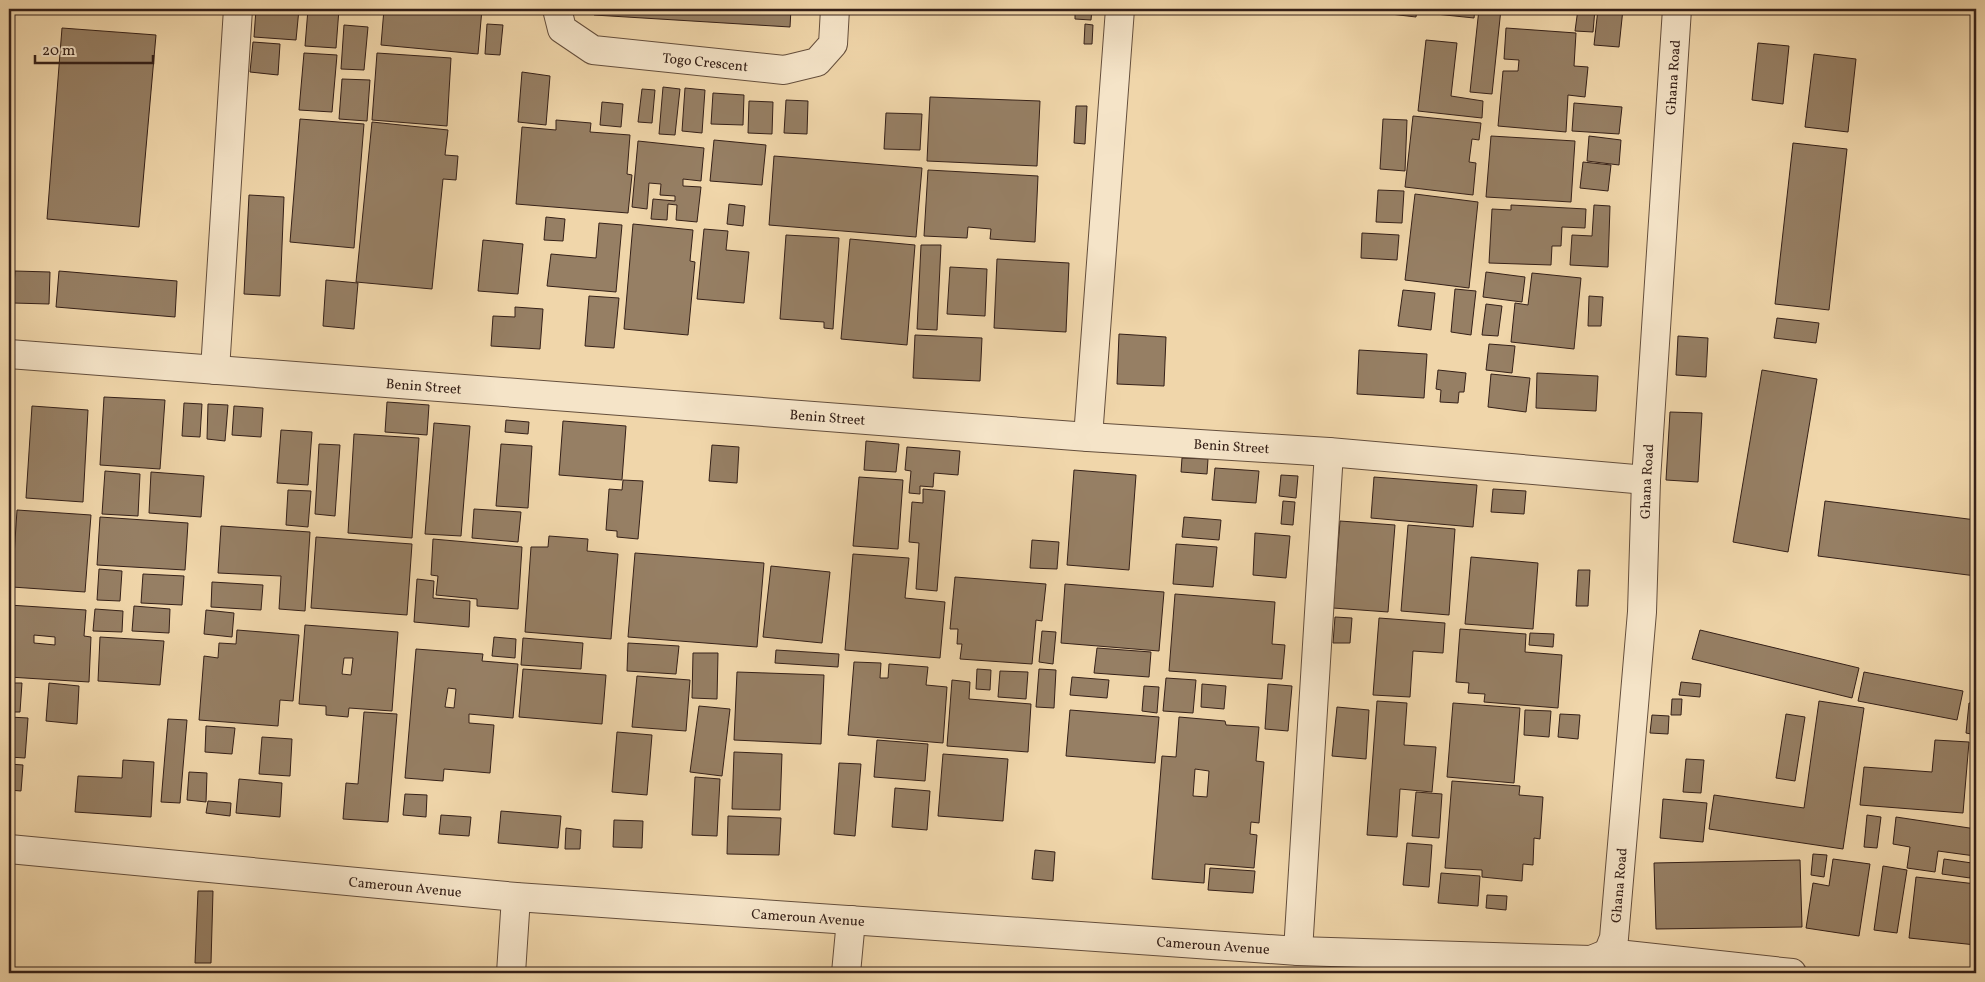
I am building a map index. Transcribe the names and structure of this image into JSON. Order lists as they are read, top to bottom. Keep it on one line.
{"streets":{"street":["Togo Crescent","Ghana Road","Benin Street","Cameroun Avenue"]},"crossings":[["Ghana Road","Benin Street"],["Ghana Road","Cameroun Avenue"]],"scale_bar":"20 m"}
